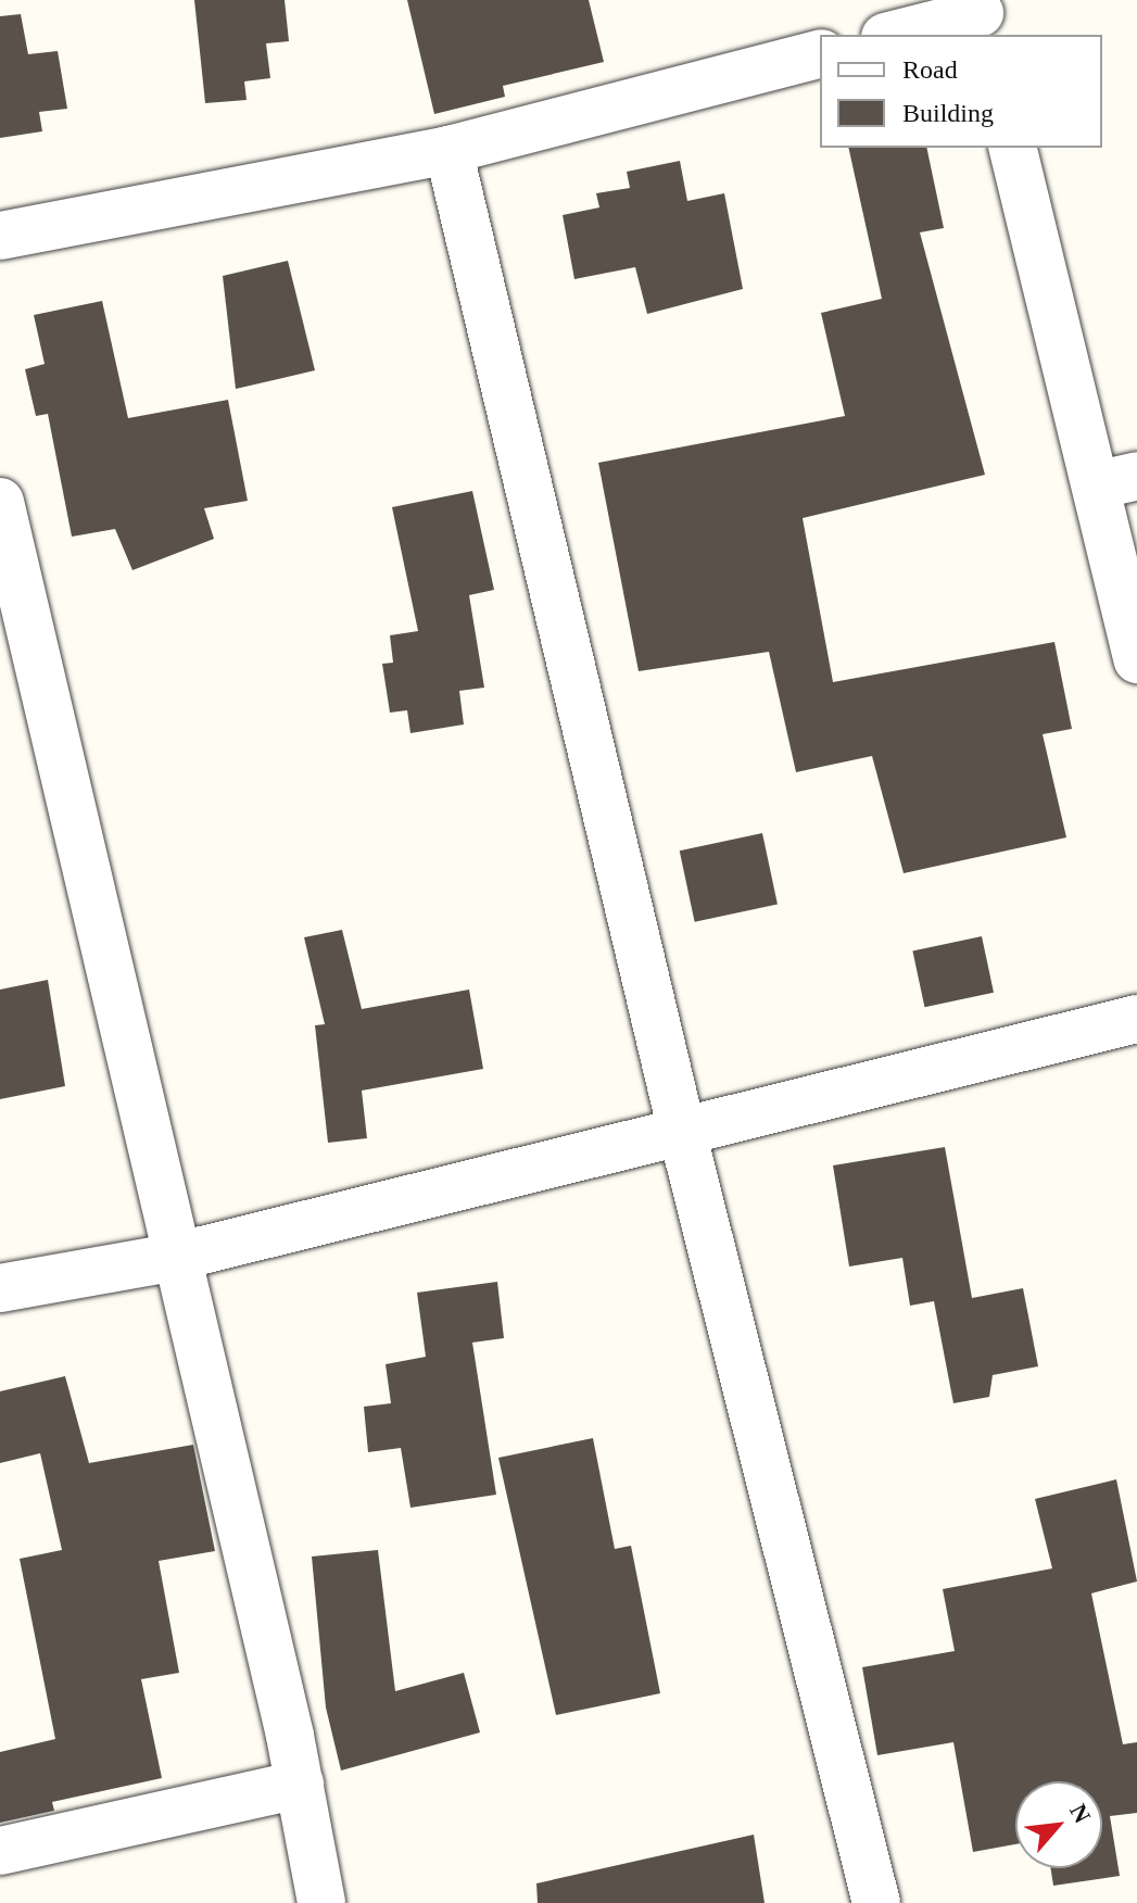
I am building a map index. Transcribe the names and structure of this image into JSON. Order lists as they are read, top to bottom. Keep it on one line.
{"legend":["Road","Building"],"north":"top right"}
